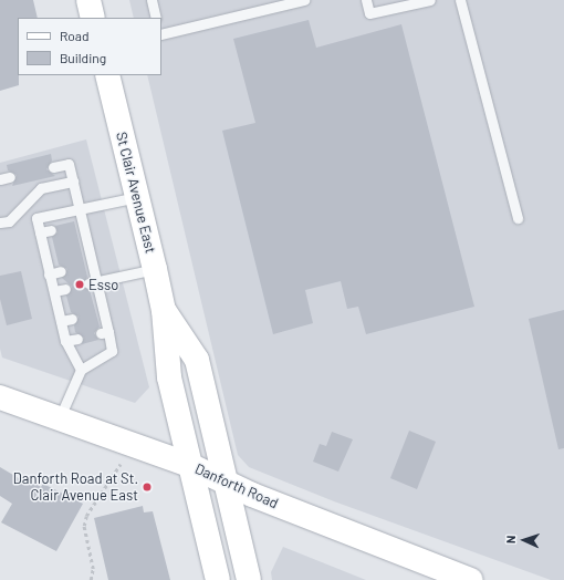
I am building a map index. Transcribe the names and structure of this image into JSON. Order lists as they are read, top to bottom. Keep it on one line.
{"streets":{"main road":["St Clair Avenue East","Danforth Road"]},"crossings":[["St Clair Avenue East","Danforth Road"]],"places":["Esso","Danforth Road at St. Clair Avenue East"],"legend":["Road","Building"],"north":"left"}
